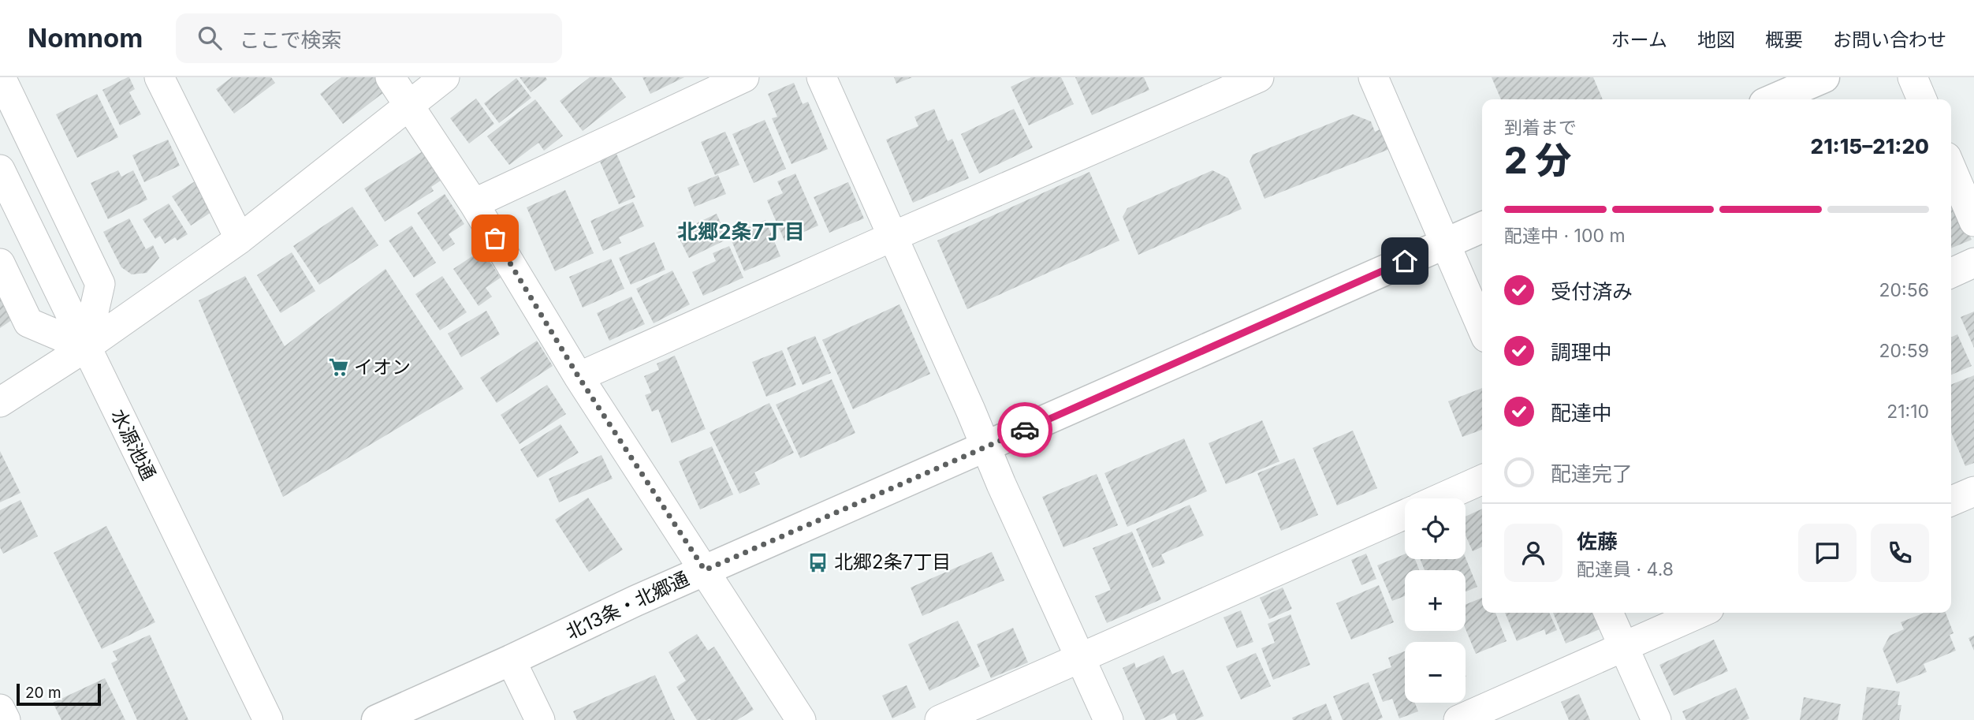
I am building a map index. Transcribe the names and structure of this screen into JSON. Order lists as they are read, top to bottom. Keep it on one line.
{"streets":{"main road":["北13条・北郷通"],"street":["水源池通"]},"districts":["北郷2条7丁目"],"places":{"supermarket":["イオン"],"bus stop":["北郷2条7丁目"]},"scale_bar":"20 m","page":{"header":"Nomnom","search":"ここで検索","nav":["ホーム","地図","概要","お問い合わせ"],"heading":["2 分","到着まで","21:15–21:20"],"panel":["佐藤","配達員 · 4.8"],"bar":"配達中 · 100 m","list":[["受付済み","20:56"],["調理中","20:59"],["配達中","21:10"],"配達完了"],"map_buttons":["+","−"],"scale":"20 m"}}
